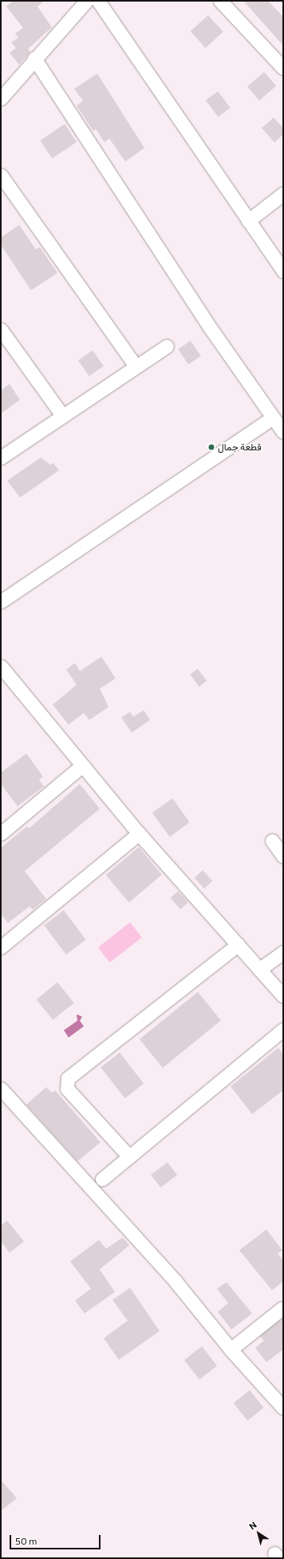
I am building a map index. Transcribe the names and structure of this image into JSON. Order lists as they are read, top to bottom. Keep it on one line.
{"places":["قطعة جمال"],"scale_bar":"50 m","north":"top left"}
